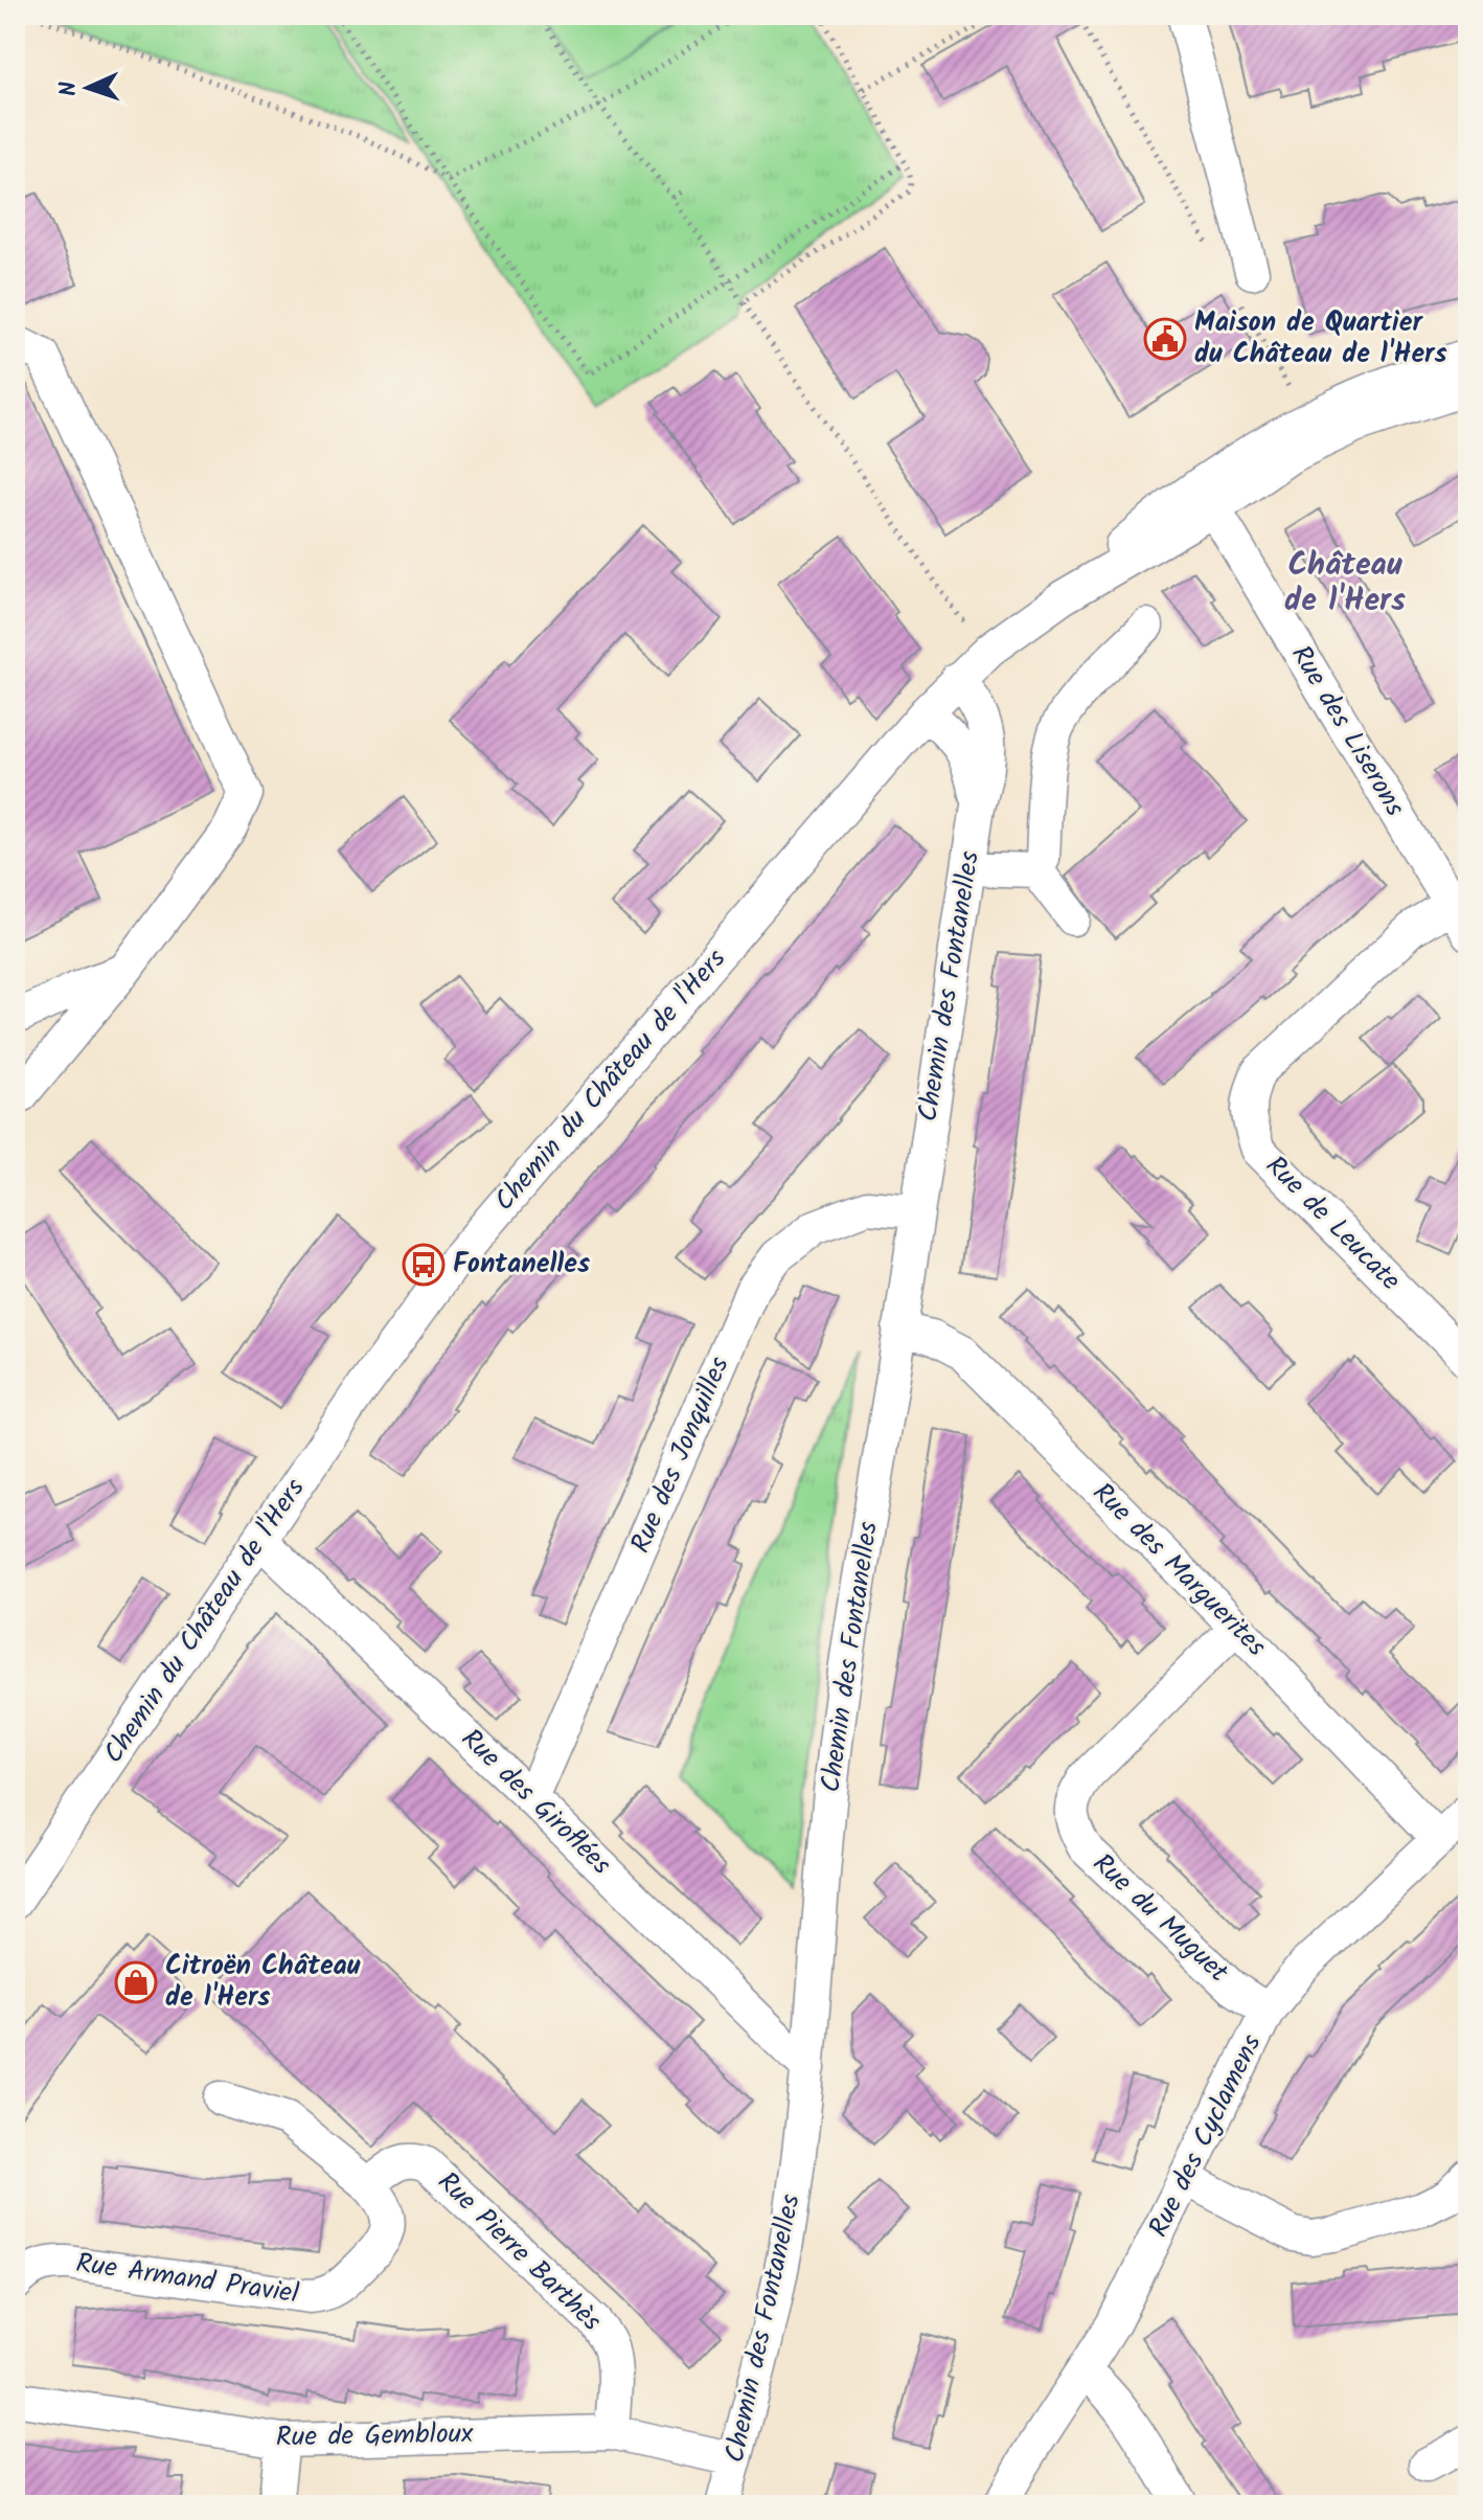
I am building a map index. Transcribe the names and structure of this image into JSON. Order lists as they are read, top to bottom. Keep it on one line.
{"streets":{"street":["Rue des Liserons","Chemin des Fontanelles","Chemin du Château de l'Hers","Rue de Leucate","Rue des Jonquilles","Rue des Marguerites","Rue des Giroflées","Rue du Muguet","Rue des Cyclamens","Rue Pierre Barthès","Rue Armand Praviel","Rue de Gembloux"]},"crossings":[["Rue des Liserons","Chemin du Château de l'Hers"],["Rue des Liserons","Rue de Leucate"],["Chemin des Fontanelles","Chemin du Château de l'Hers"],["Chemin des Fontanelles","Rue des Jonquilles"],["Chemin des Fontanelles","Rue des Marguerites"],["Chemin des Fontanelles","Rue des Giroflées"],["Chemin des Fontanelles","Rue de Gembloux"],["Chemin du Château de l'Hers","Rue des Giroflées"],["Rue des Jonquilles","Rue des Giroflées"],["Rue des Marguerites","Rue du Muguet"],["Rue des Marguerites","Rue des Cyclamens"],["Rue du Muguet","Rue des Cyclamens"],["Rue Pierre Barthès","Rue Armand Praviel"],["Rue Pierre Barthès","Rue de Gembloux"]],"districts":["Château de l'Hers"],"places":{"public building":["Maison de Quartier du Château de l'Hers"],"bus stop":["Fontanelles"],"shop":["Citroën Château de l'Hers"]},"north":"left"}
